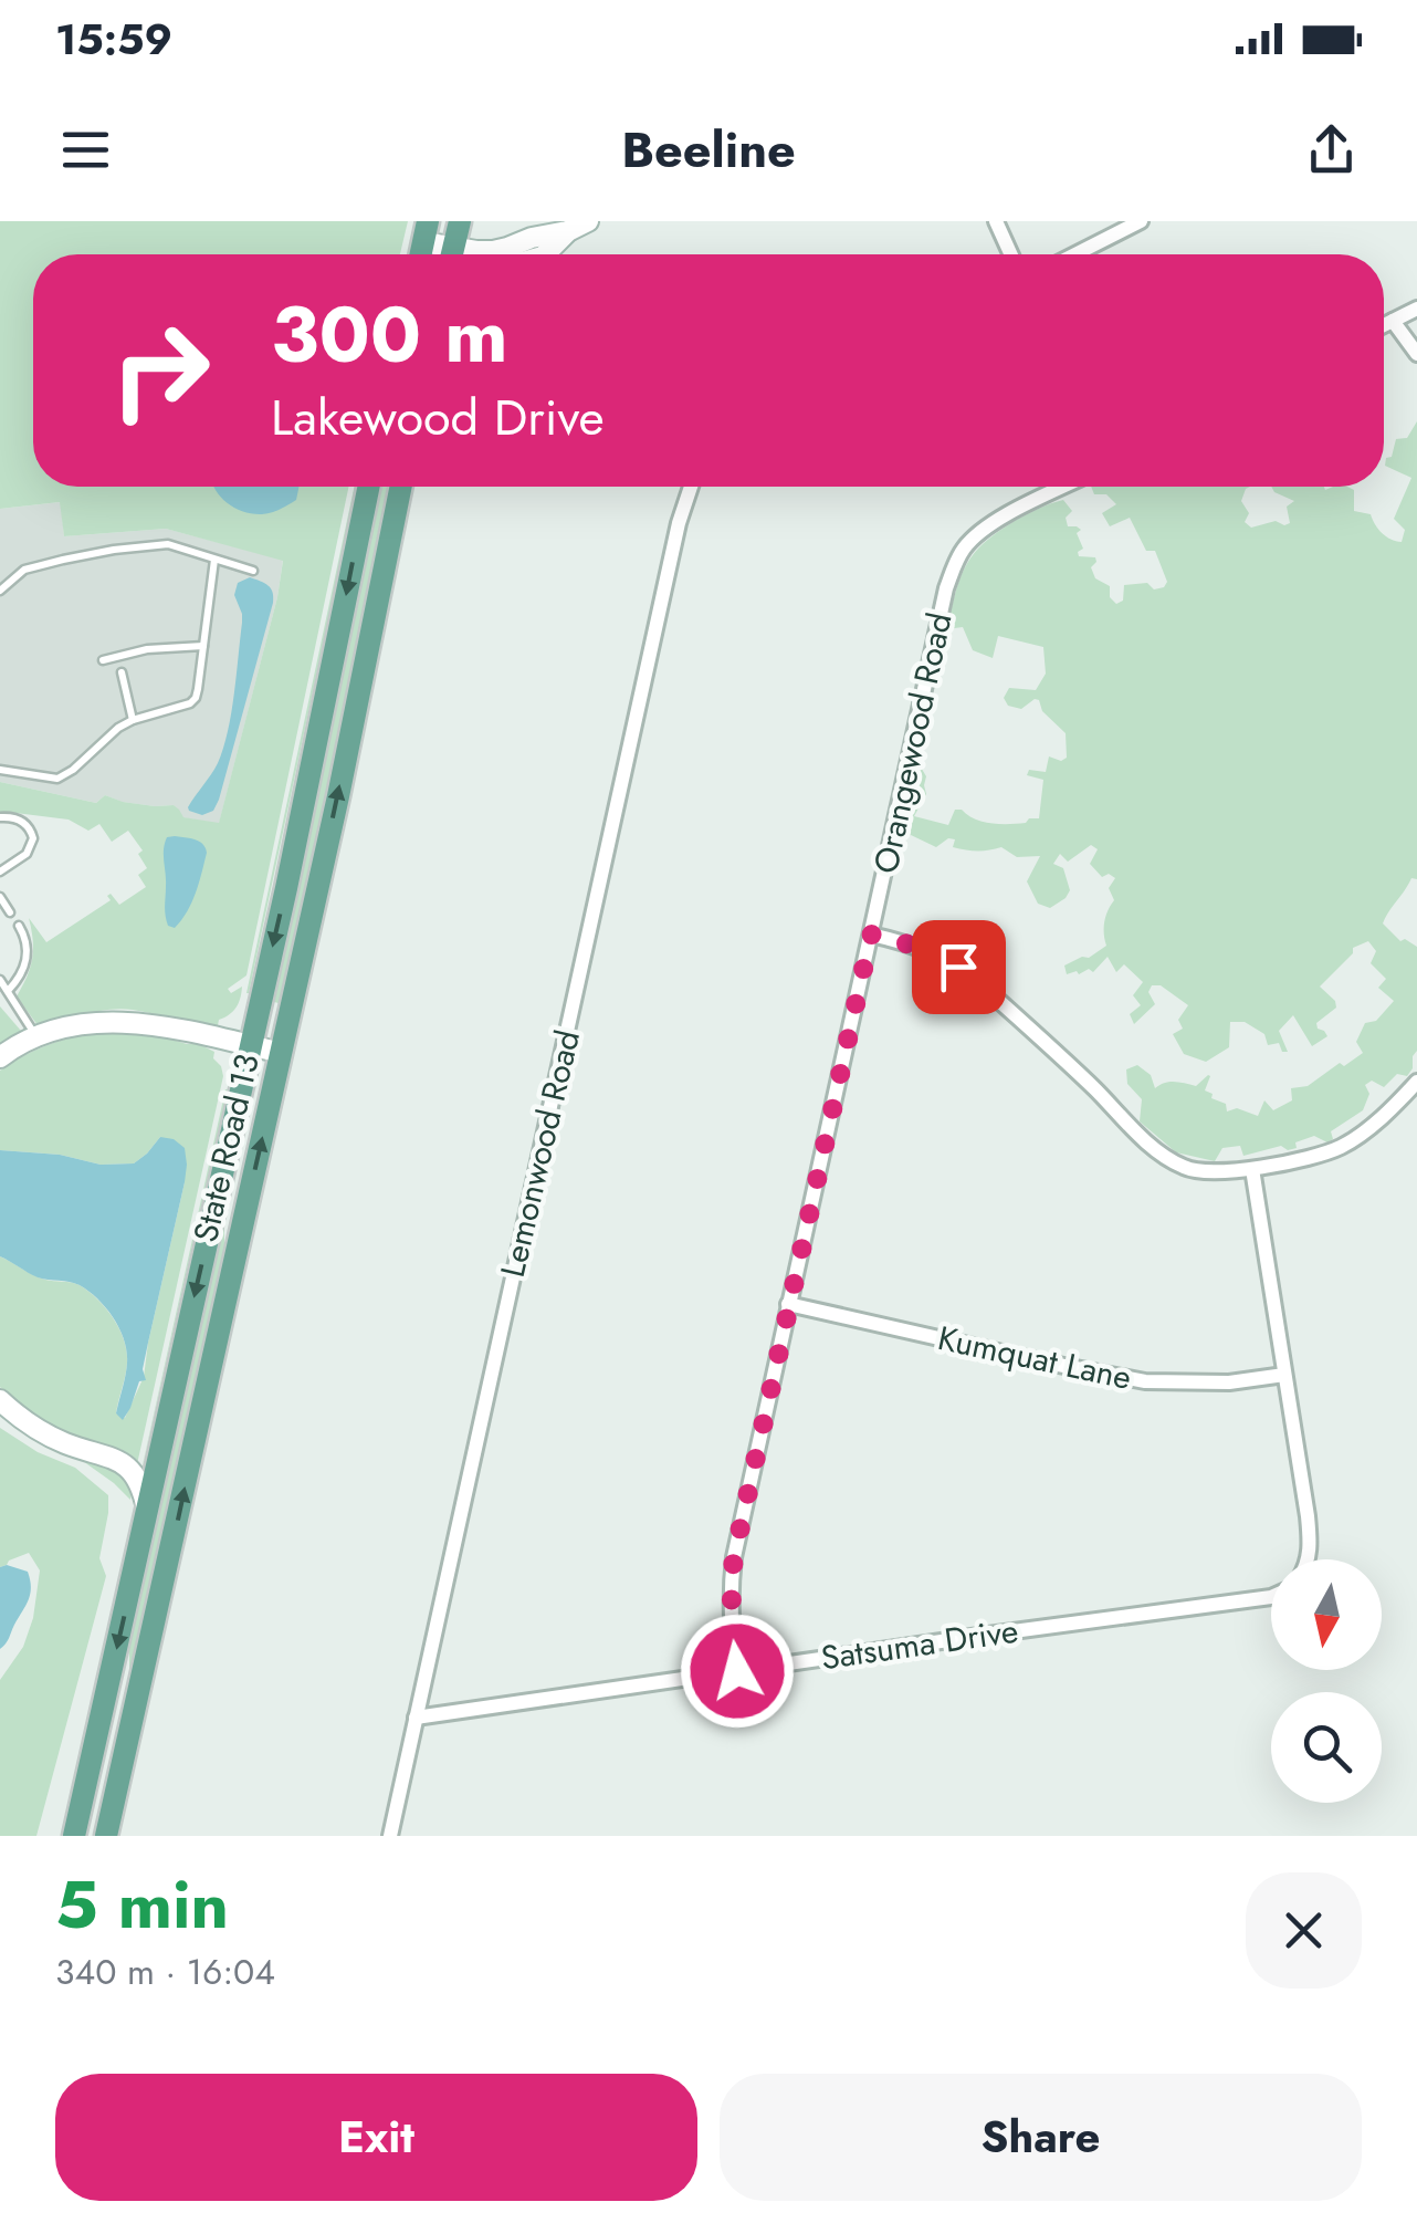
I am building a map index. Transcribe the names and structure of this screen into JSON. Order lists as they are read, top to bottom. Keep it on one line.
{"streets":{"main road":["State Road 13"],"street":["Orangewood Road","Lemonwood Road","Kumquat Lane","Satsuma Drive"]},"crossings":[["Orangewood Road","Kumquat Lane"],["Orangewood Road","Satsuma Drive"],["Lemonwood Road","Satsuma Drive"]],"north":"bottom","page":{"status":"15:59","header":"Beeline","turn":["300 m","Lakewood Drive"],"heading":["5 min","340 m · 16:04"],"buttons":["Exit","Share"]}}
